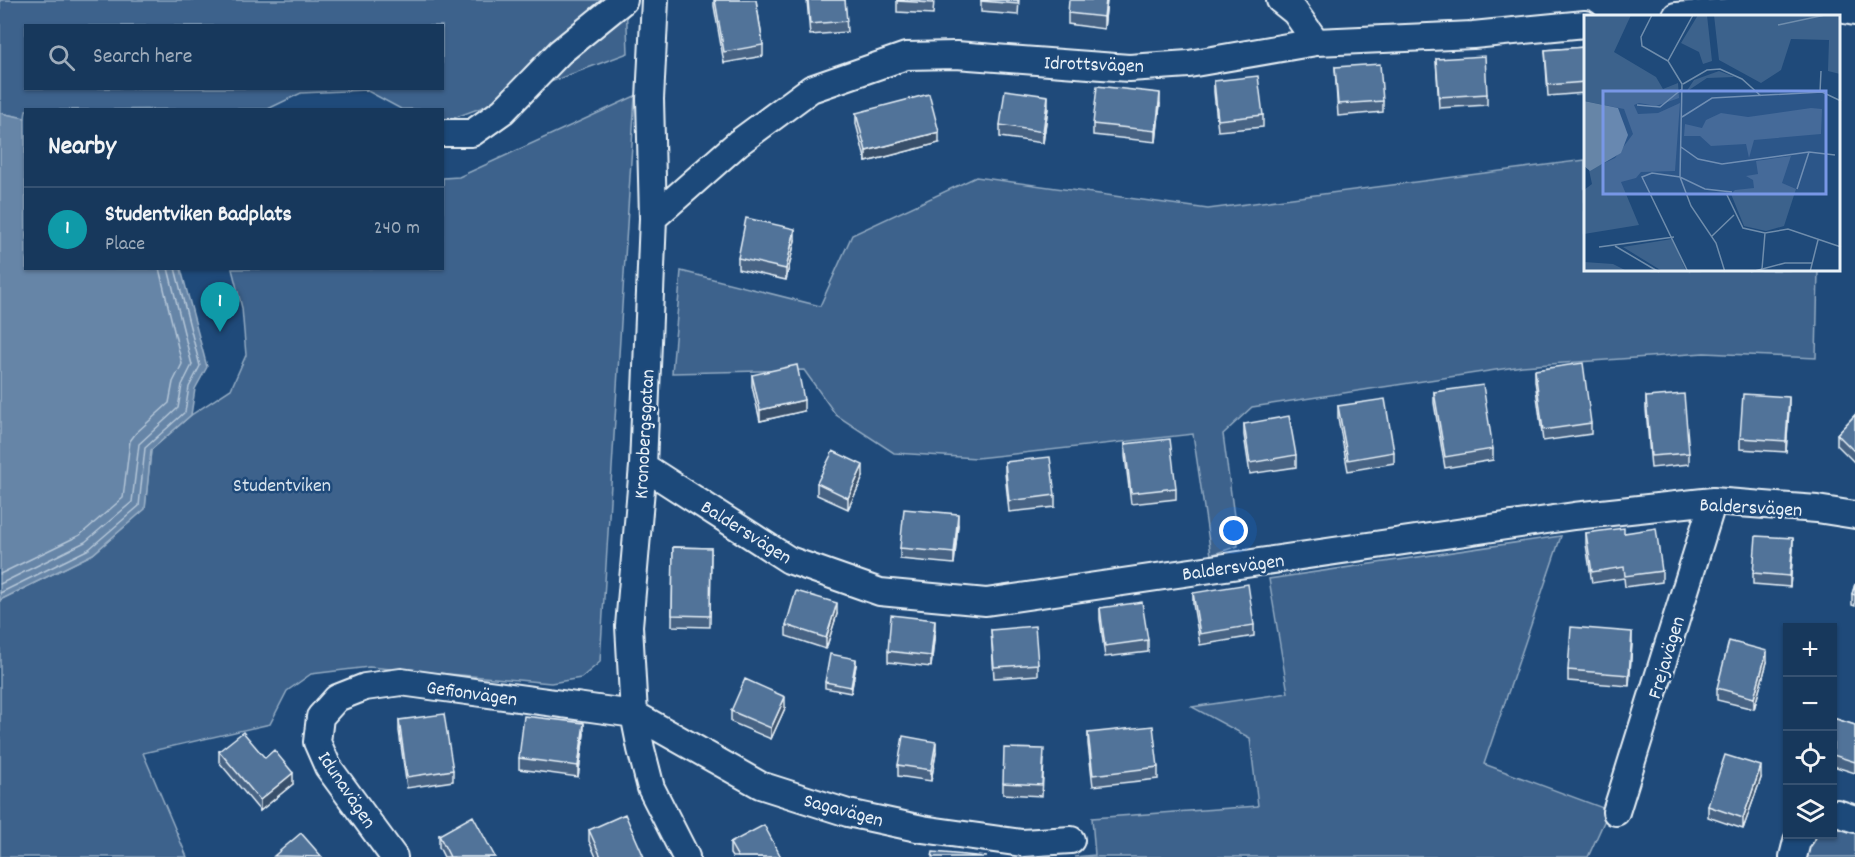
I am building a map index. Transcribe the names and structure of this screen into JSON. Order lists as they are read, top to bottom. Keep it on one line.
{"streets":{"street":["Idrottsvägen","Kronobergsgatan","Baldersvägen","Frejavägen","Gefionvägen","Idunavägen","Sagavägen"]},"crossings":[["Idrottsvägen","Kronobergsgatan"],["Kronobergsgatan","Baldersvägen"],["Kronobergsgatan","Gefionvägen"],["Kronobergsgatan","Sagavägen"],["Baldersvägen","Frejavägen"],["Gefionvägen","Idunavägen"],["Gefionvägen","Sagavägen"]],"parks":["Studentviken"],"page":{"search":"Search here","heading":"Nearby","list":[{"mark":"1","name":"Studentviken Badplats","note":"Place","value":"240 m"}],"pins":"1","map_buttons":["+","−"]}}
